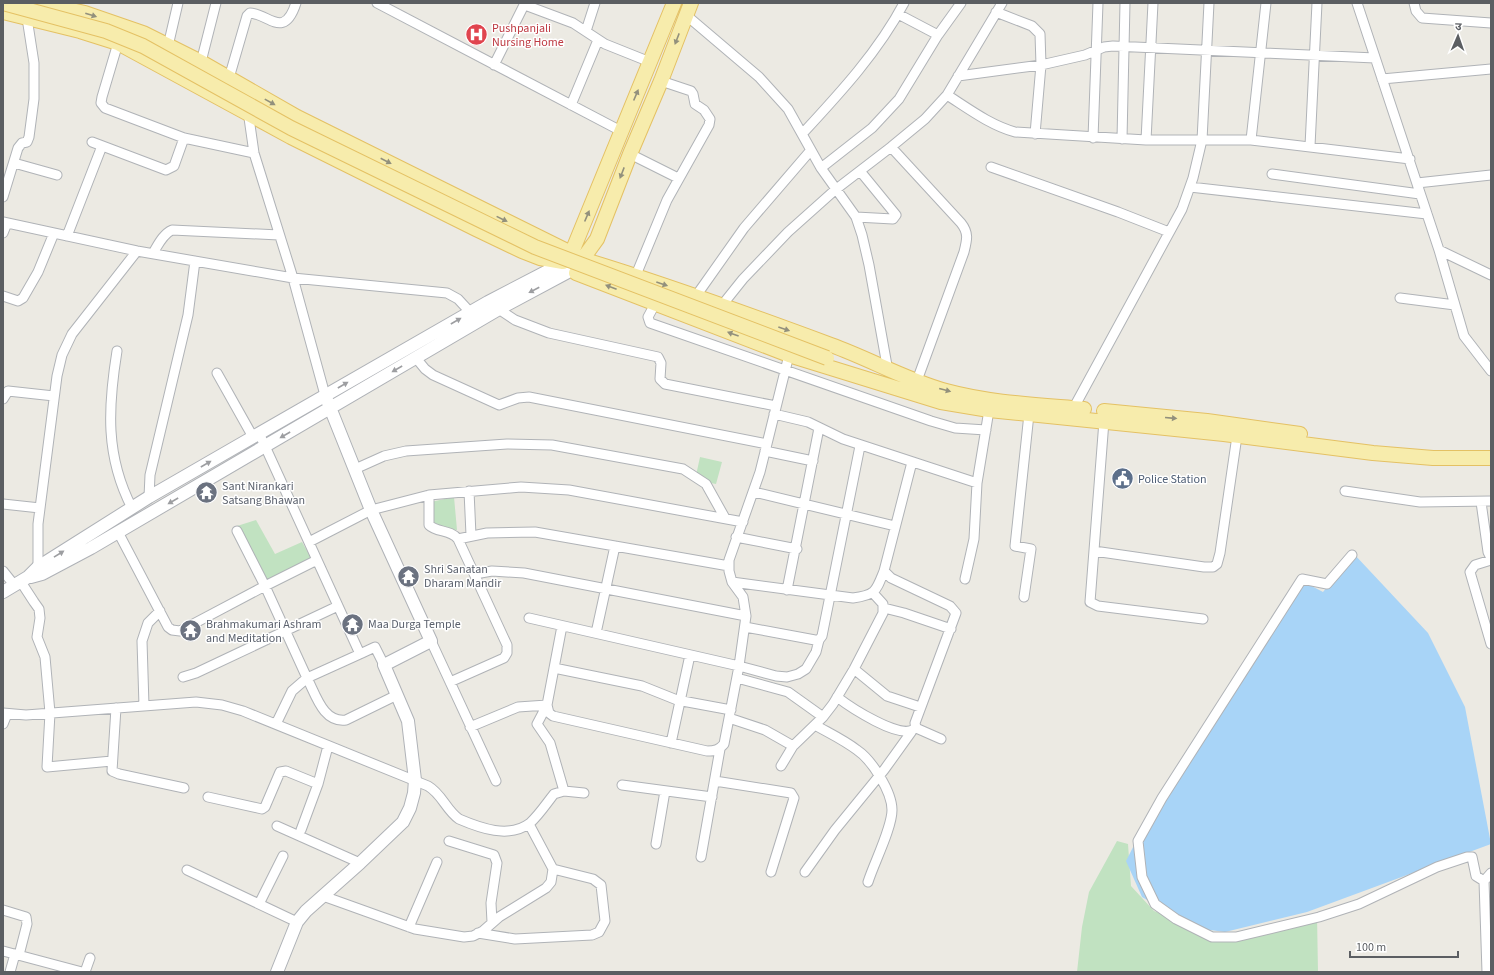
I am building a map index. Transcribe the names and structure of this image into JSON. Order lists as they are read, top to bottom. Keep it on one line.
{"places":{"hospital":["Pushpanjali Nursing Home"],"public building":["Police Station"],"temple":["Sant Nirankari Satsang Bhawan","Shri Sanatan Dharam Mandir","Maa Durga Temple","Brahmakumari Ashram and Meditation"]},"scale_bar":"100 m","north":"top"}
